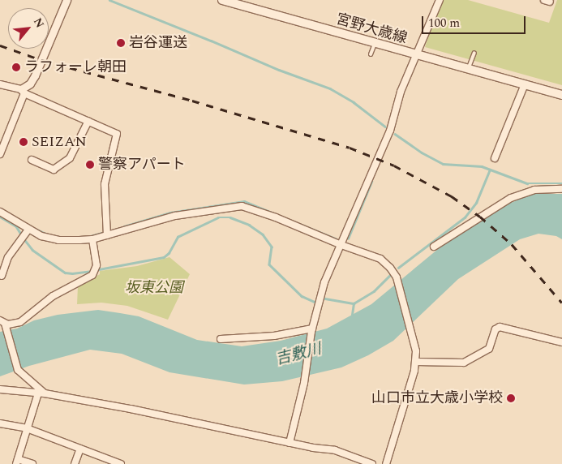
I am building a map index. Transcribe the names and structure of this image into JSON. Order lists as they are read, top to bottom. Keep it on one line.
{"streets":{"main road":["宮野大歳線"]},"water":["吉敷川"],"parks":["坂東公園"],"places":["岩谷運送","ラフォーレ朝田","SEIZAN","警察アパート","山口市立大歳小学校"],"scale_bar":"100 m","north":"top right"}
